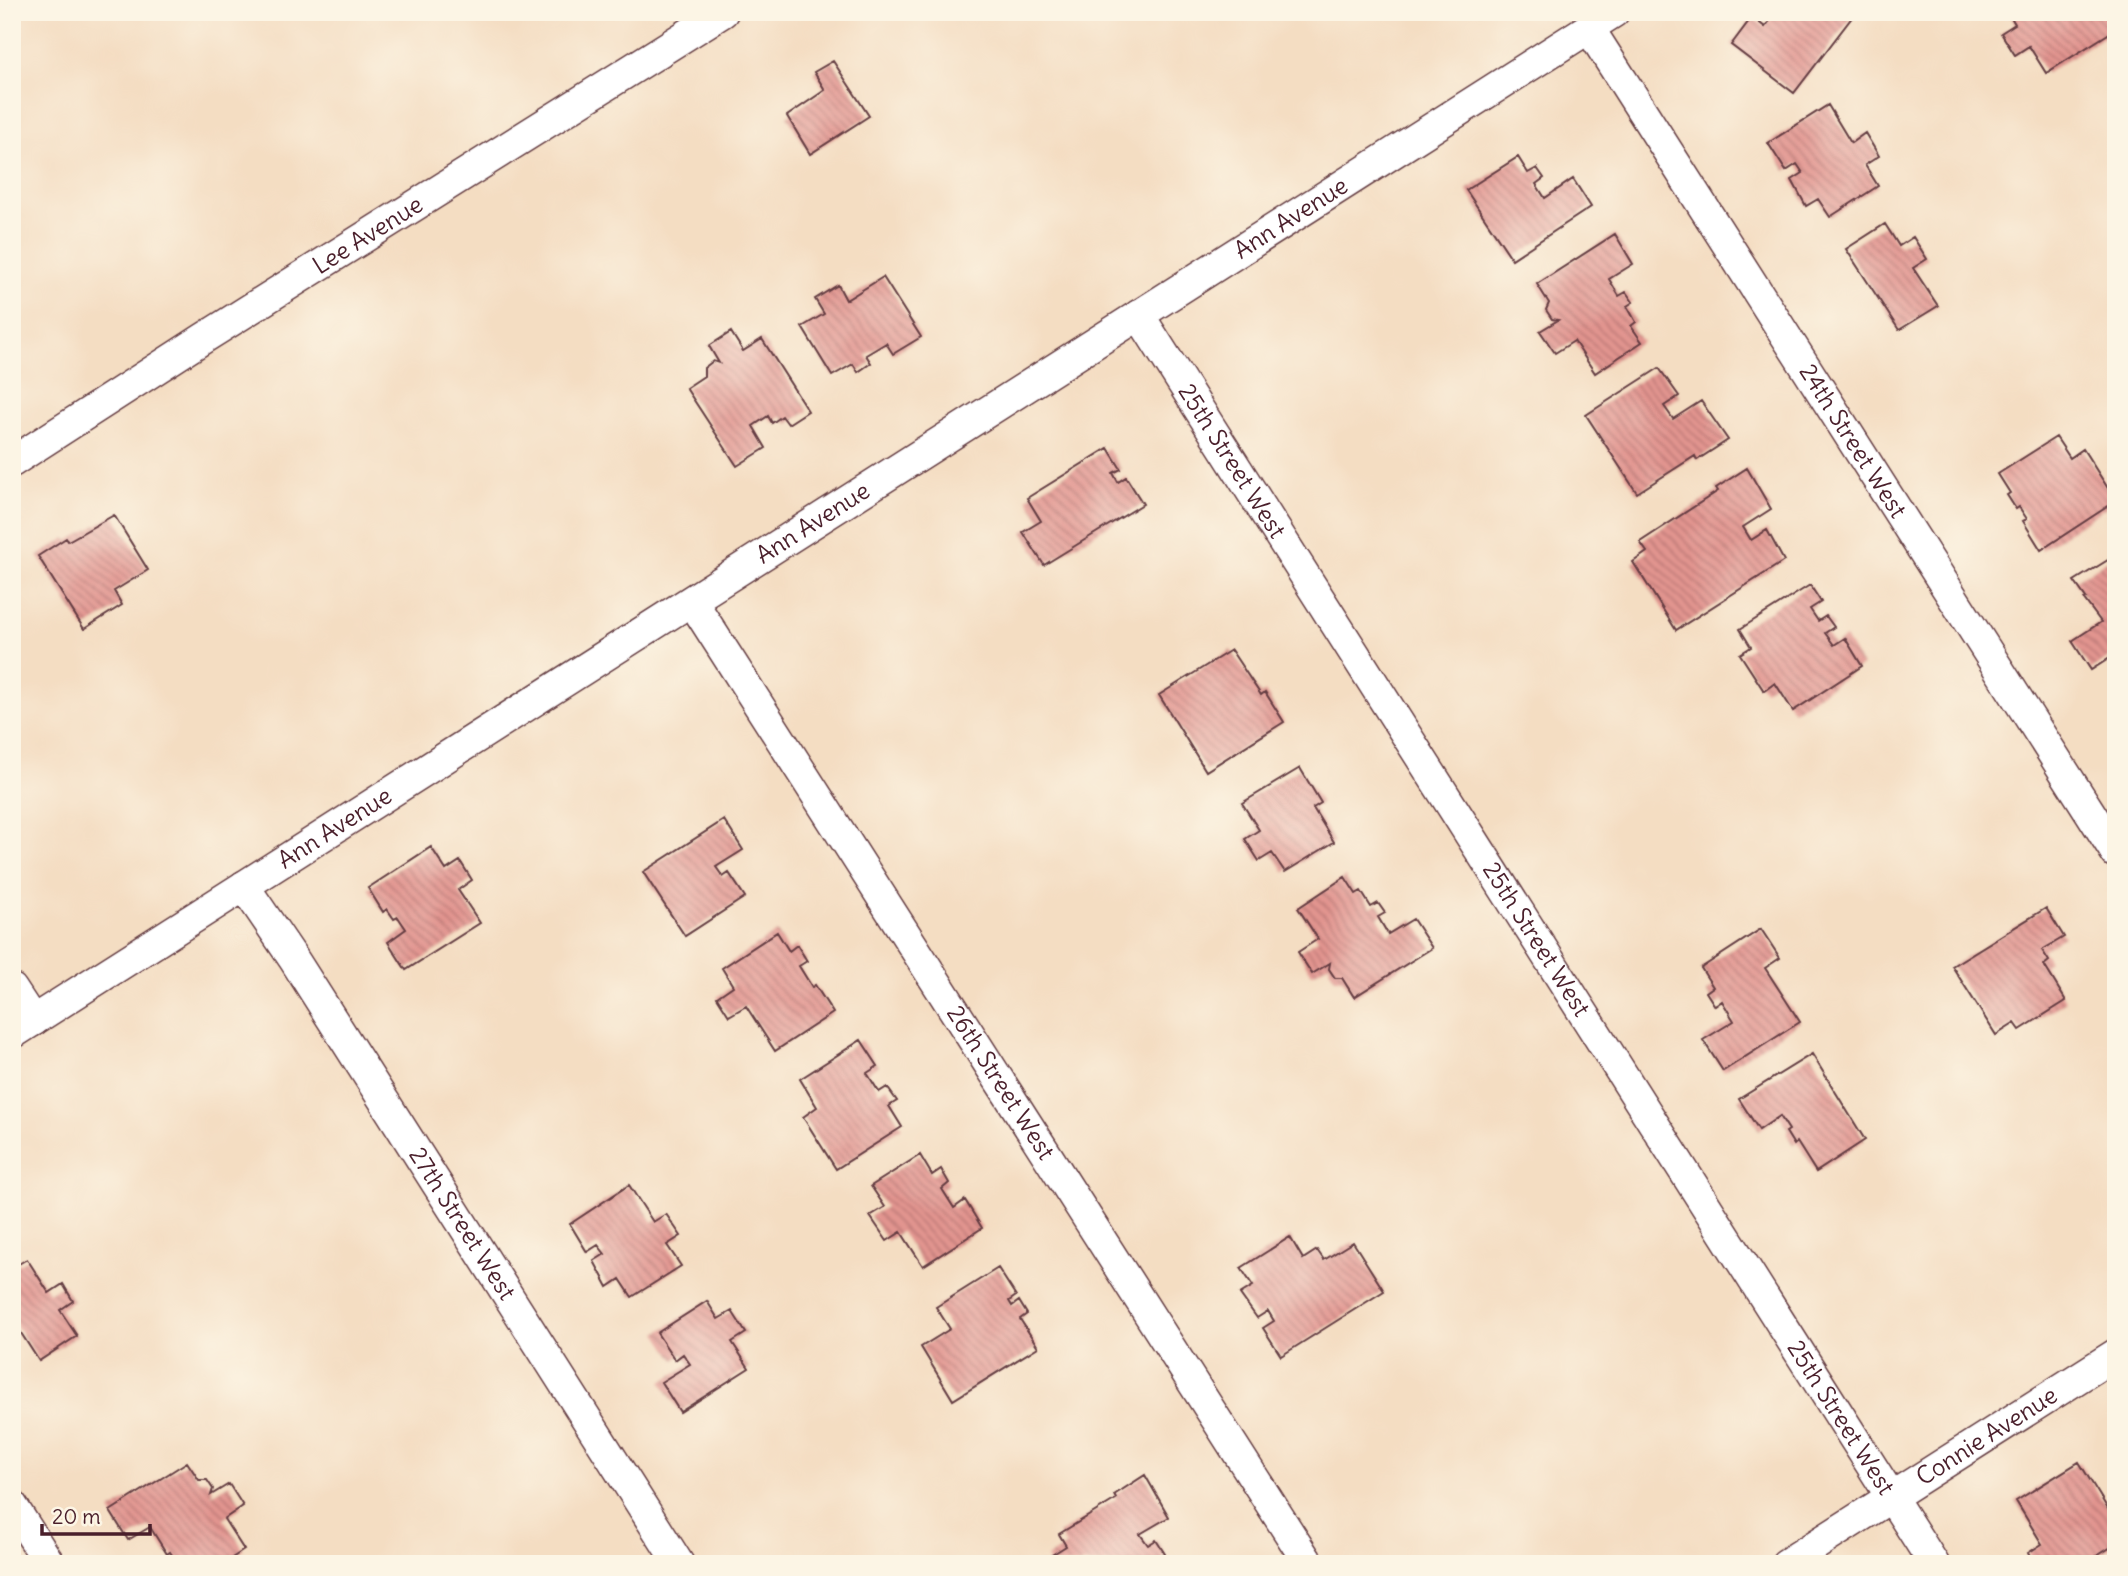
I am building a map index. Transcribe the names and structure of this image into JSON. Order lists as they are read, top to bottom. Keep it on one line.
{"streets":{"street":["Ann Avenue","Lee Avenue","24th Street West","25th Street West","26th Street West","27th Street West","Connie Avenue"]},"crossings":[["Ann Avenue","24th Street West"],["Ann Avenue","25th Street West"],["Ann Avenue","26th Street West"],["Ann Avenue","27th Street West"],["25th Street West","Connie Avenue"]],"scale_bar":"20 m"}
